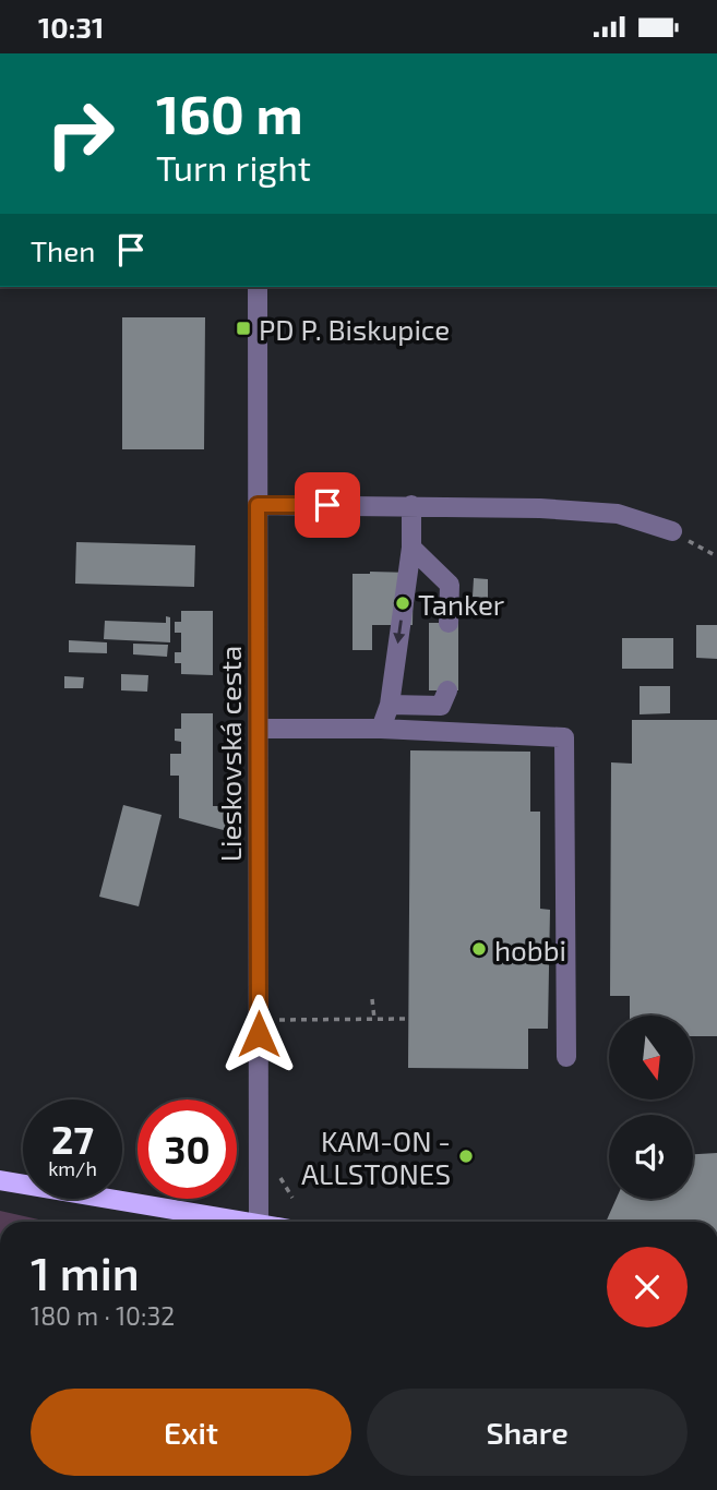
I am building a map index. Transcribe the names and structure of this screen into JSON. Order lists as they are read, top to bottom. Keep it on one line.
{"streets":{"street":["Lieskovská cesta"]},"places":{"transit":["PD P. Biskupice"],"other":["Tanker","hobbi","KAM-ON - ALLSTONES"]},"north":"bottom","page":{"status":"10:31","turn":["160 m","Turn right"],"then":"Then","speed":"27 km/h","limit":"30","heading":["1 min","180 m · 10:32"],"buttons":["Exit","Share"]}}
